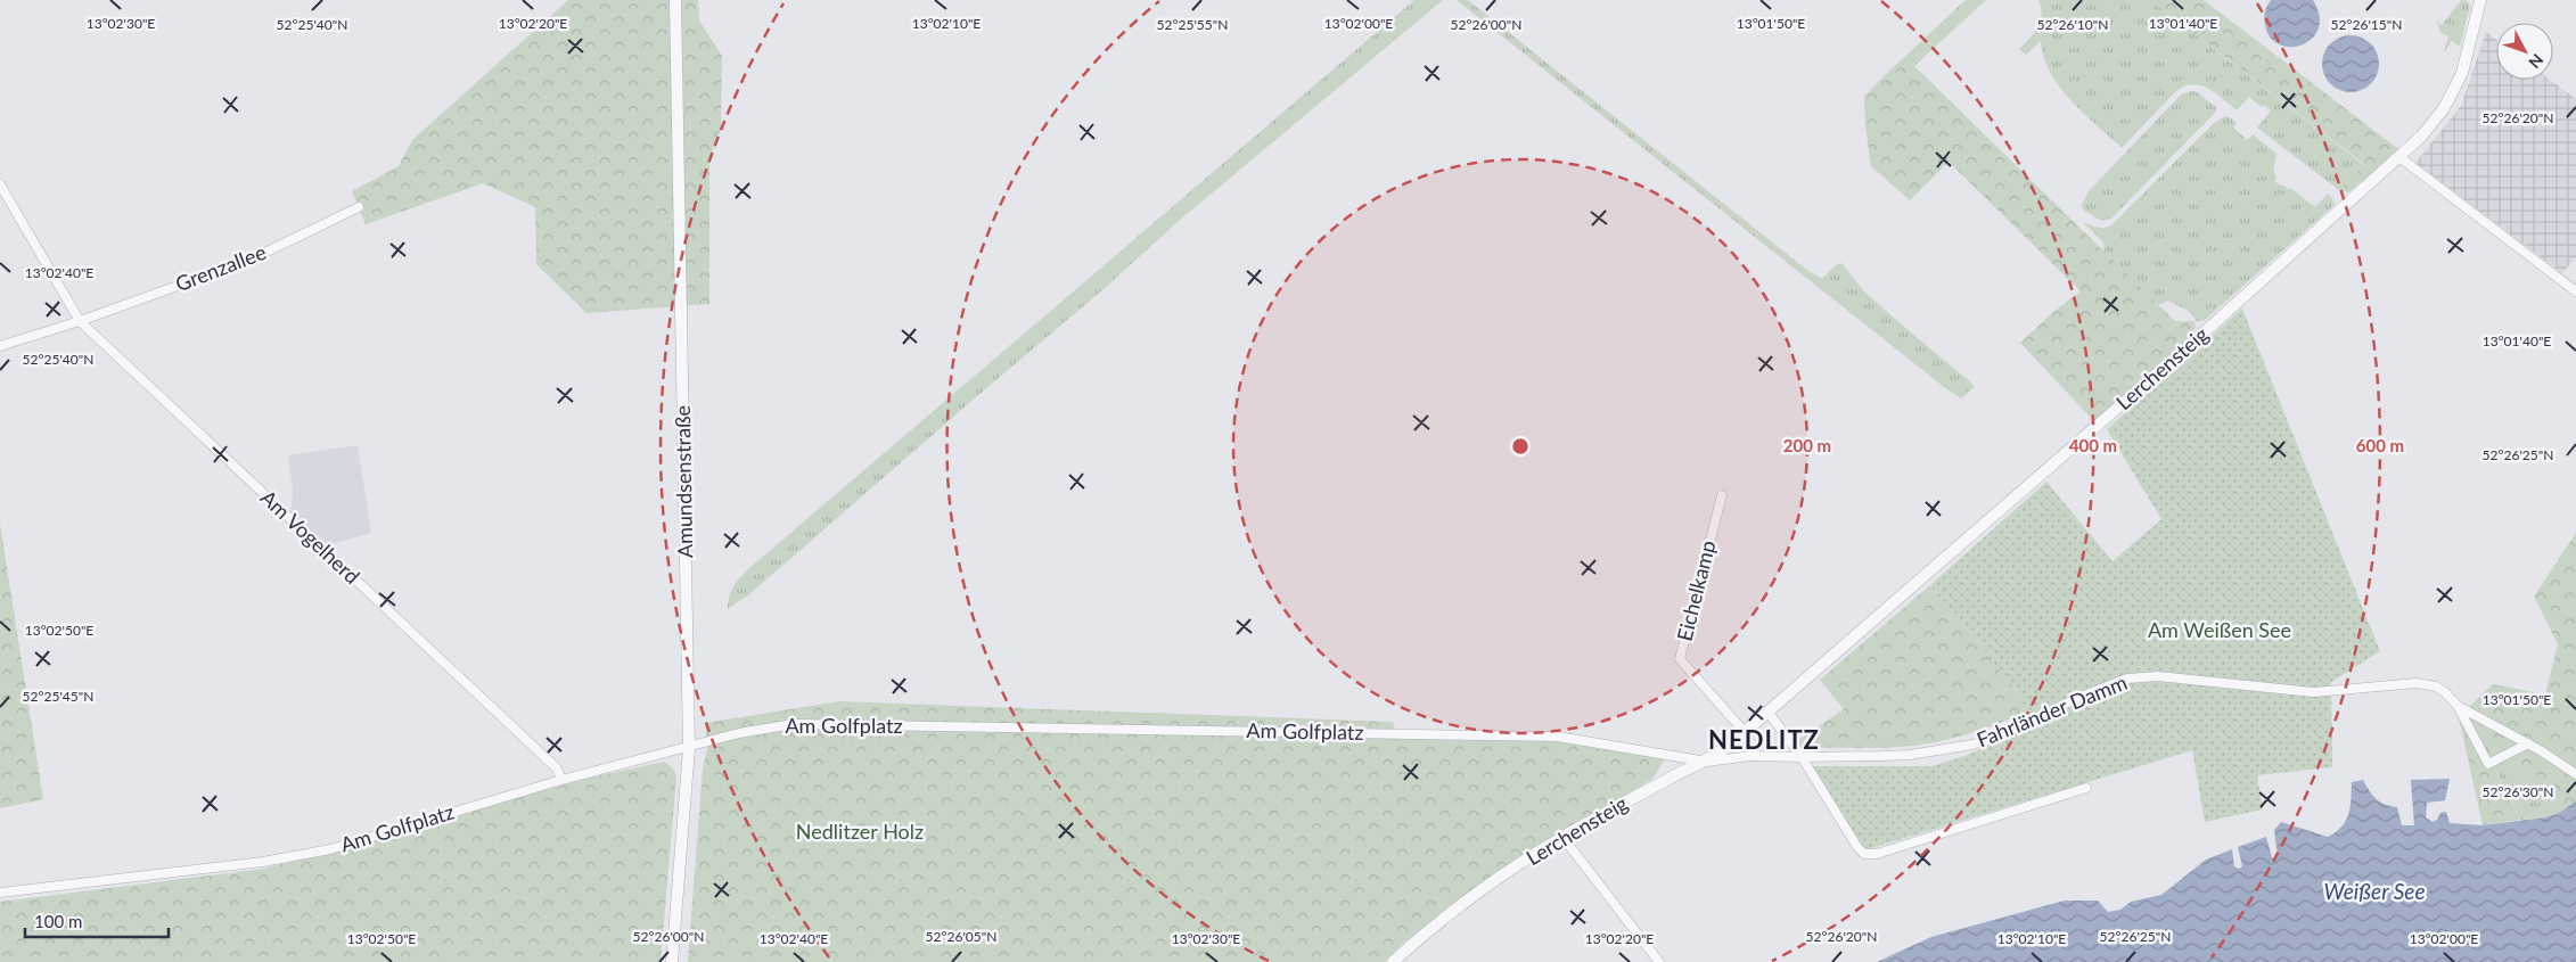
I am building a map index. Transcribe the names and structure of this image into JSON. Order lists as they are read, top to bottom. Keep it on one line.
{"streets":{"street":["Grenzallee","Lerchensteig","Amundsenstraße","Am Vogelherd","Eichelkamp","Fahrländer Damm","Am Golfplatz"]},"crossings":[["Grenzallee","Am Vogelherd"],["Lerchensteig","Eichelkamp"],["Lerchensteig","Fahrländer Damm"],["Lerchensteig","Am Golfplatz"],["Amundsenstraße","Am Golfplatz"],["Am Vogelherd","Am Golfplatz"],["Fahrländer Damm","Am Golfplatz"]],"districts":["NEDLITZ"],"water":["Weißer See"],"parks":["Am Weißen See","Nedlitzer Holz"],"scale_bar":"100 m","north":"bottom right","coordinates":["13°02'30\"E","13°02'20\"E","13°02'10\"E","13°02'00\"E","13°01'50\"E","13°01'40\"E","52°26'10\"N","52°25'40\"N","52°25'55\"N","52°26'00\"N","52°26'15\"N","52°26'20\"N","13°02'40\"E","52°26'25\"N","13°02'50\"E","52°25'45\"N","52°26'30\"N","52°26'05\"N"],"rings":["200 m","400 m","600 m"]}
